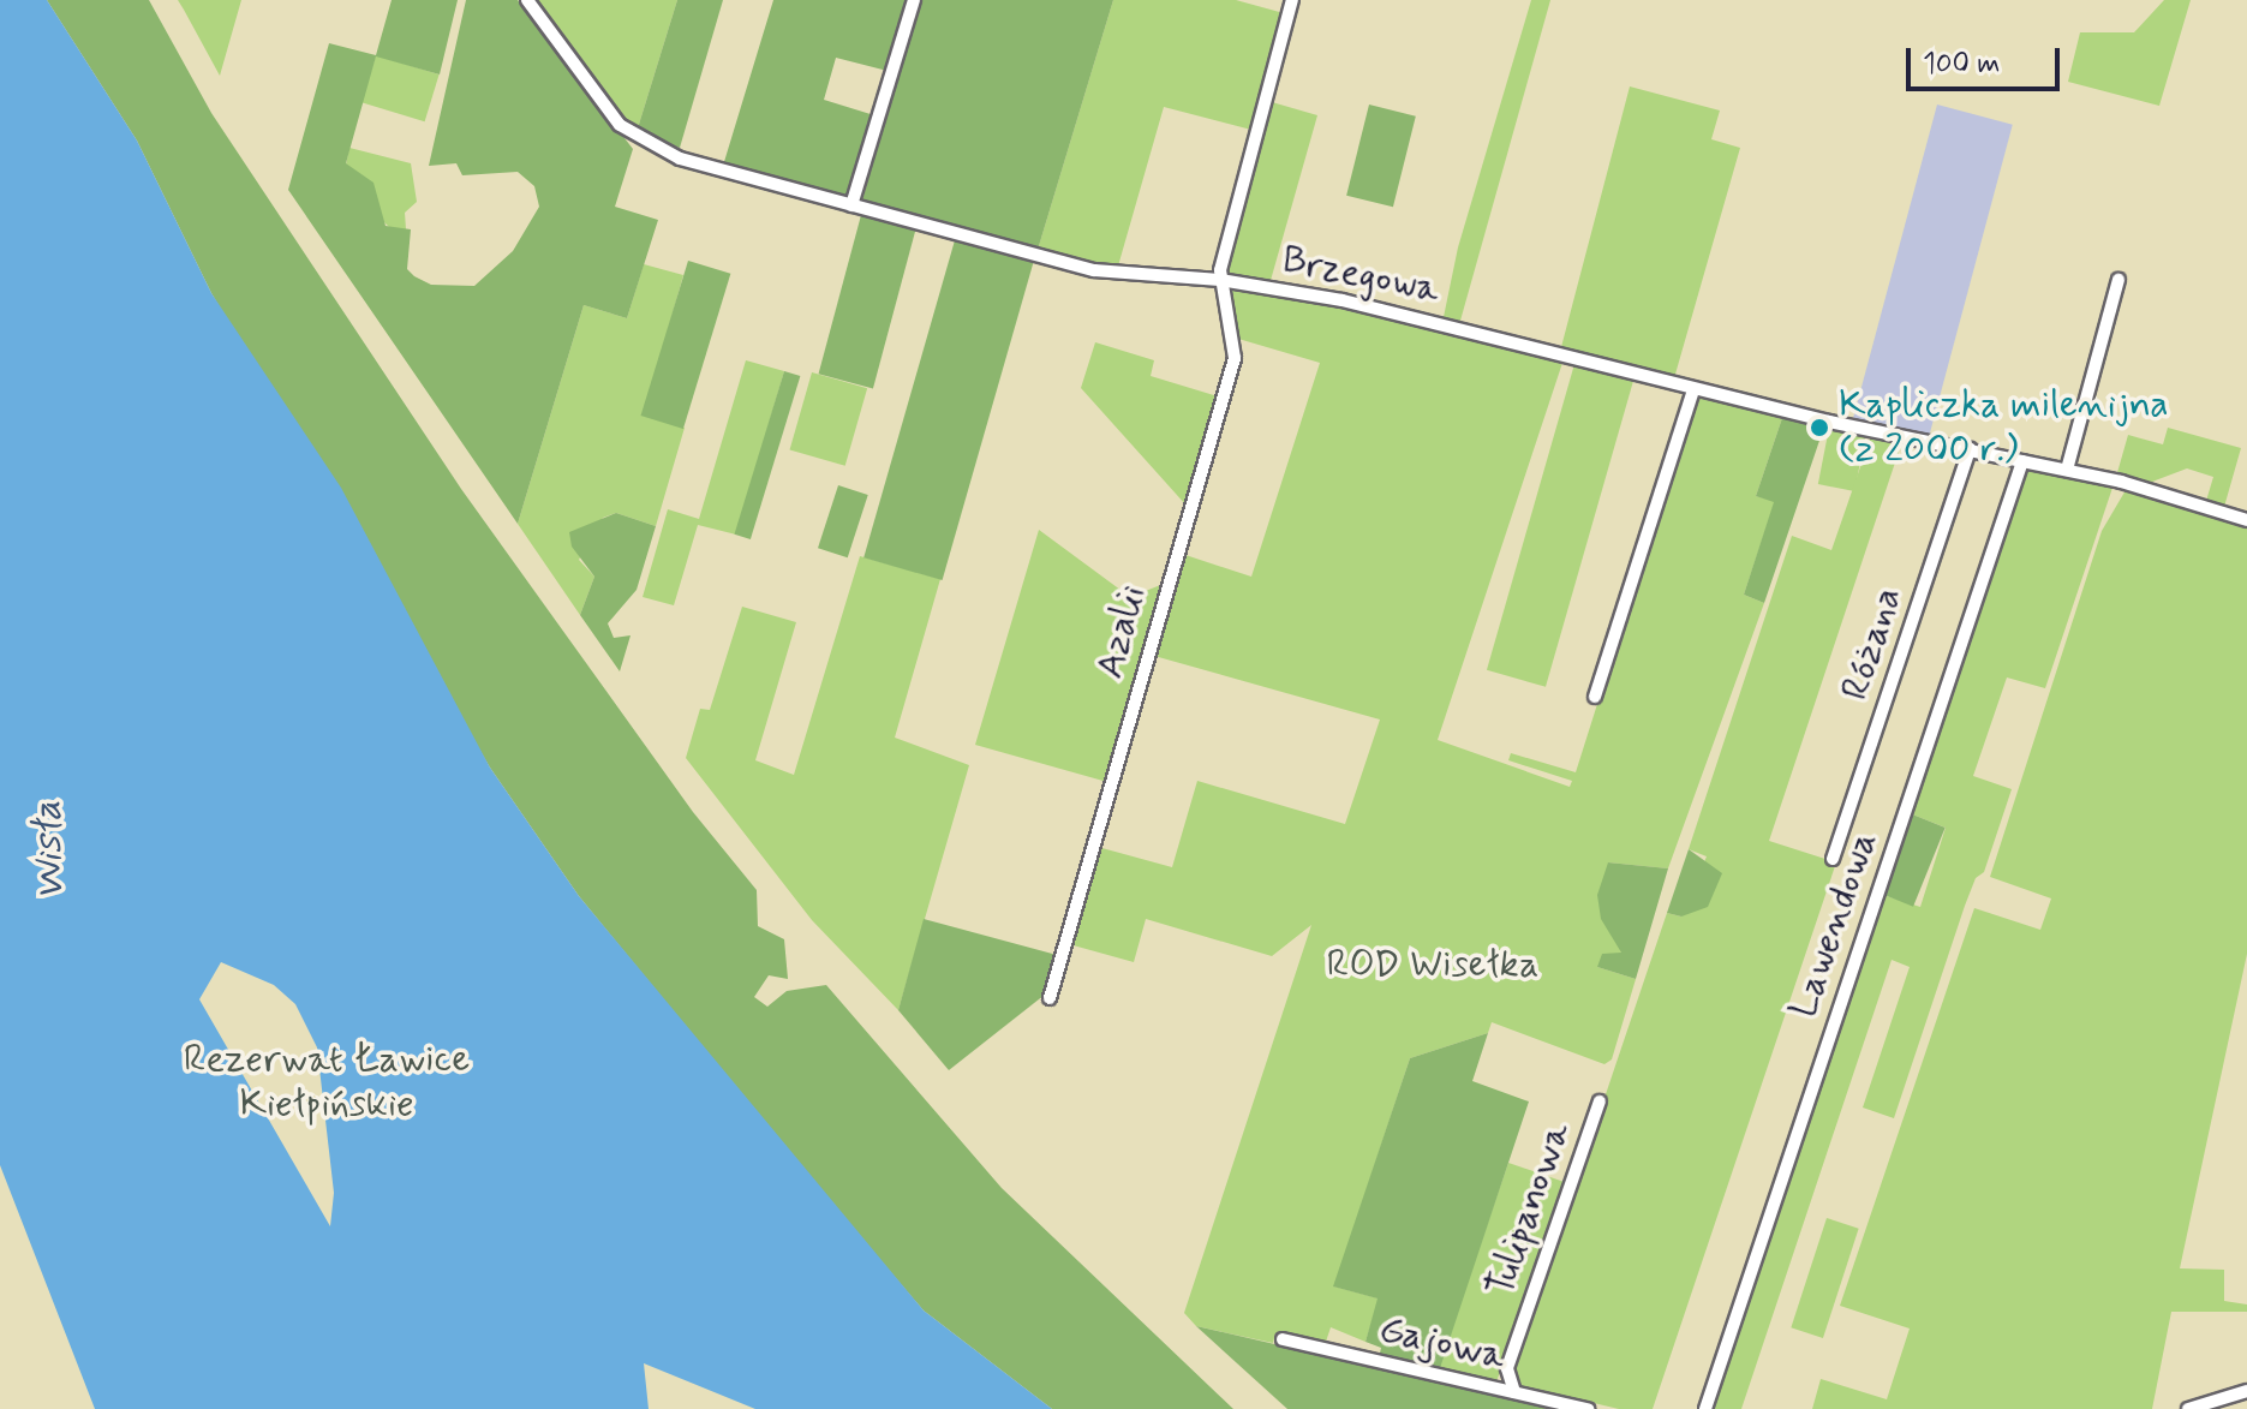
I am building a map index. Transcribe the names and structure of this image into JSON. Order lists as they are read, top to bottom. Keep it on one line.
{"streets":{"street":["Brzegowa","Azalii","Różana","Lawendowa","Tulipanowa","Gajowa"]},"crossings":[["Brzegowa","Azalii"],["Brzegowa","Różana"],["Brzegowa","Lawendowa"],["Tulipanowa","Gajowa"]],"water":["Wisła"],"parks":["ROD Wisełka","Rezerwat Ławice Kiełpińskie"],"places":["Kapliczka milenijna (z 2000 r.)"],"scale_bar":"100 m"}
